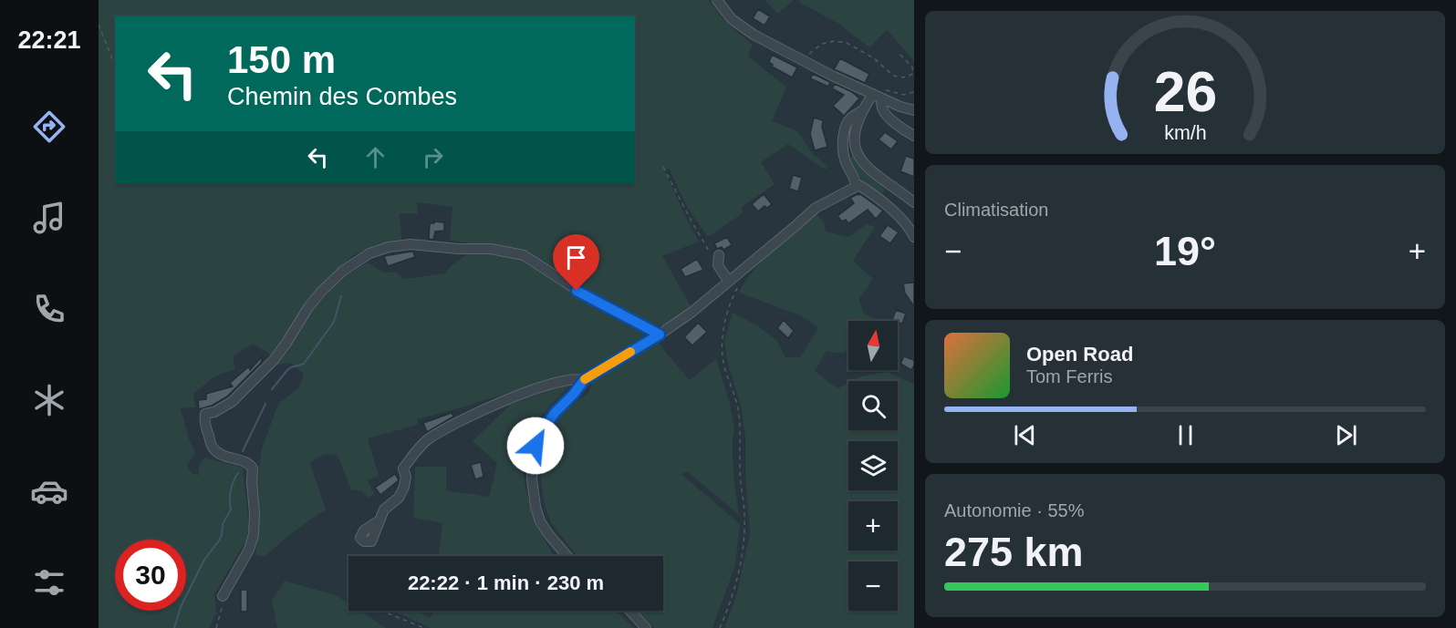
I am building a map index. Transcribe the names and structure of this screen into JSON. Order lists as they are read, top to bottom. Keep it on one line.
{"north":"top","page":{"tabs":"22:21","turn":["150 m","Chemin des Combes"],"tile":["Climatisation",["Autonomie · 55%","275 km"]],"heat":["−","19°","+"],"map_buttons":["+","−"],"song":["Open Road","Tom Ferris"],"limit":"30","trip":"22:22 · 1 min · 230 m","gauge":["26","km/h"]}}
